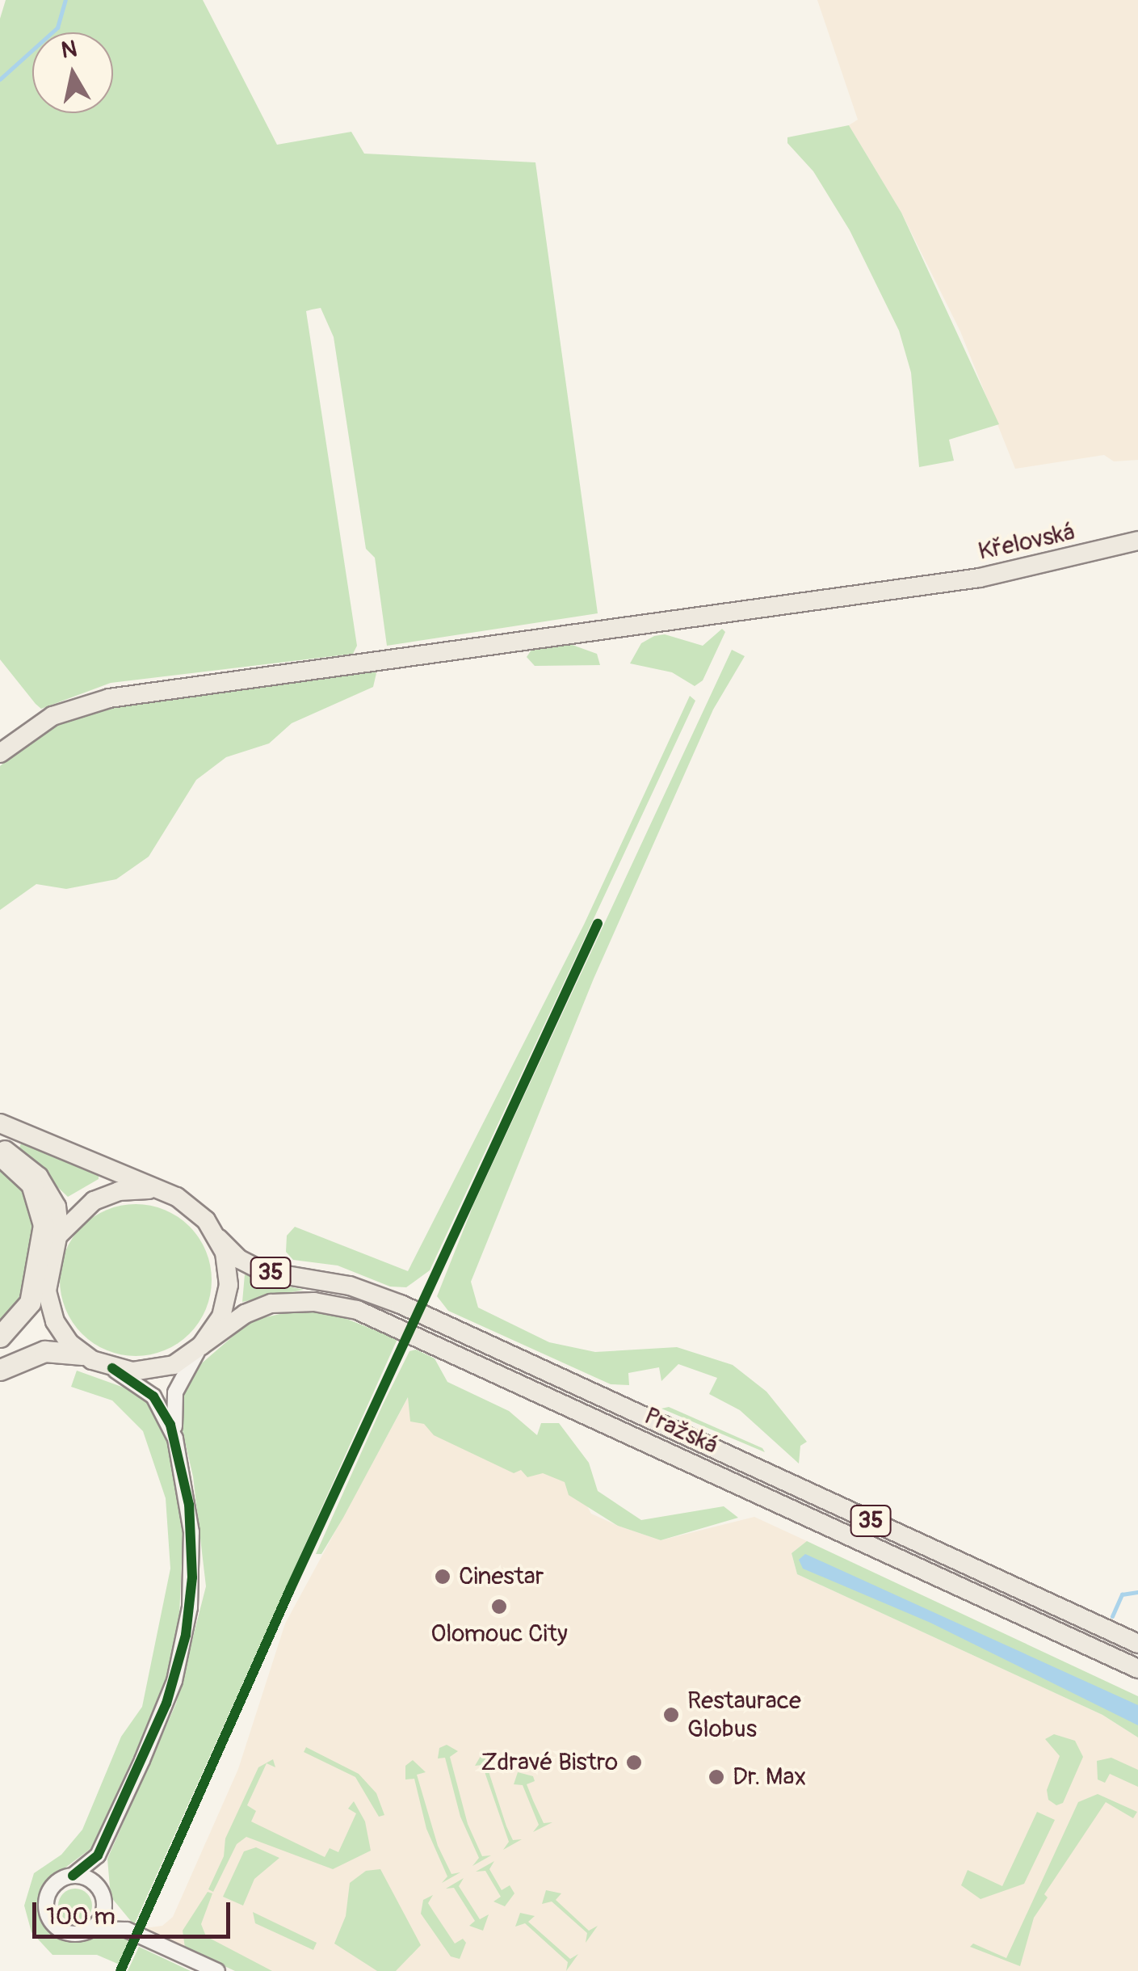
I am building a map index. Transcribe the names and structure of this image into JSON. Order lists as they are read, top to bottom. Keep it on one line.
{"streets":{"main road":["Křelovská","35","Pražská"]},"places":["Cinestar","Olomouc City","Restaurace Globus","Zdravé Bistro","Dr. Max"],"scale_bar":"100 m","north":"top"}
